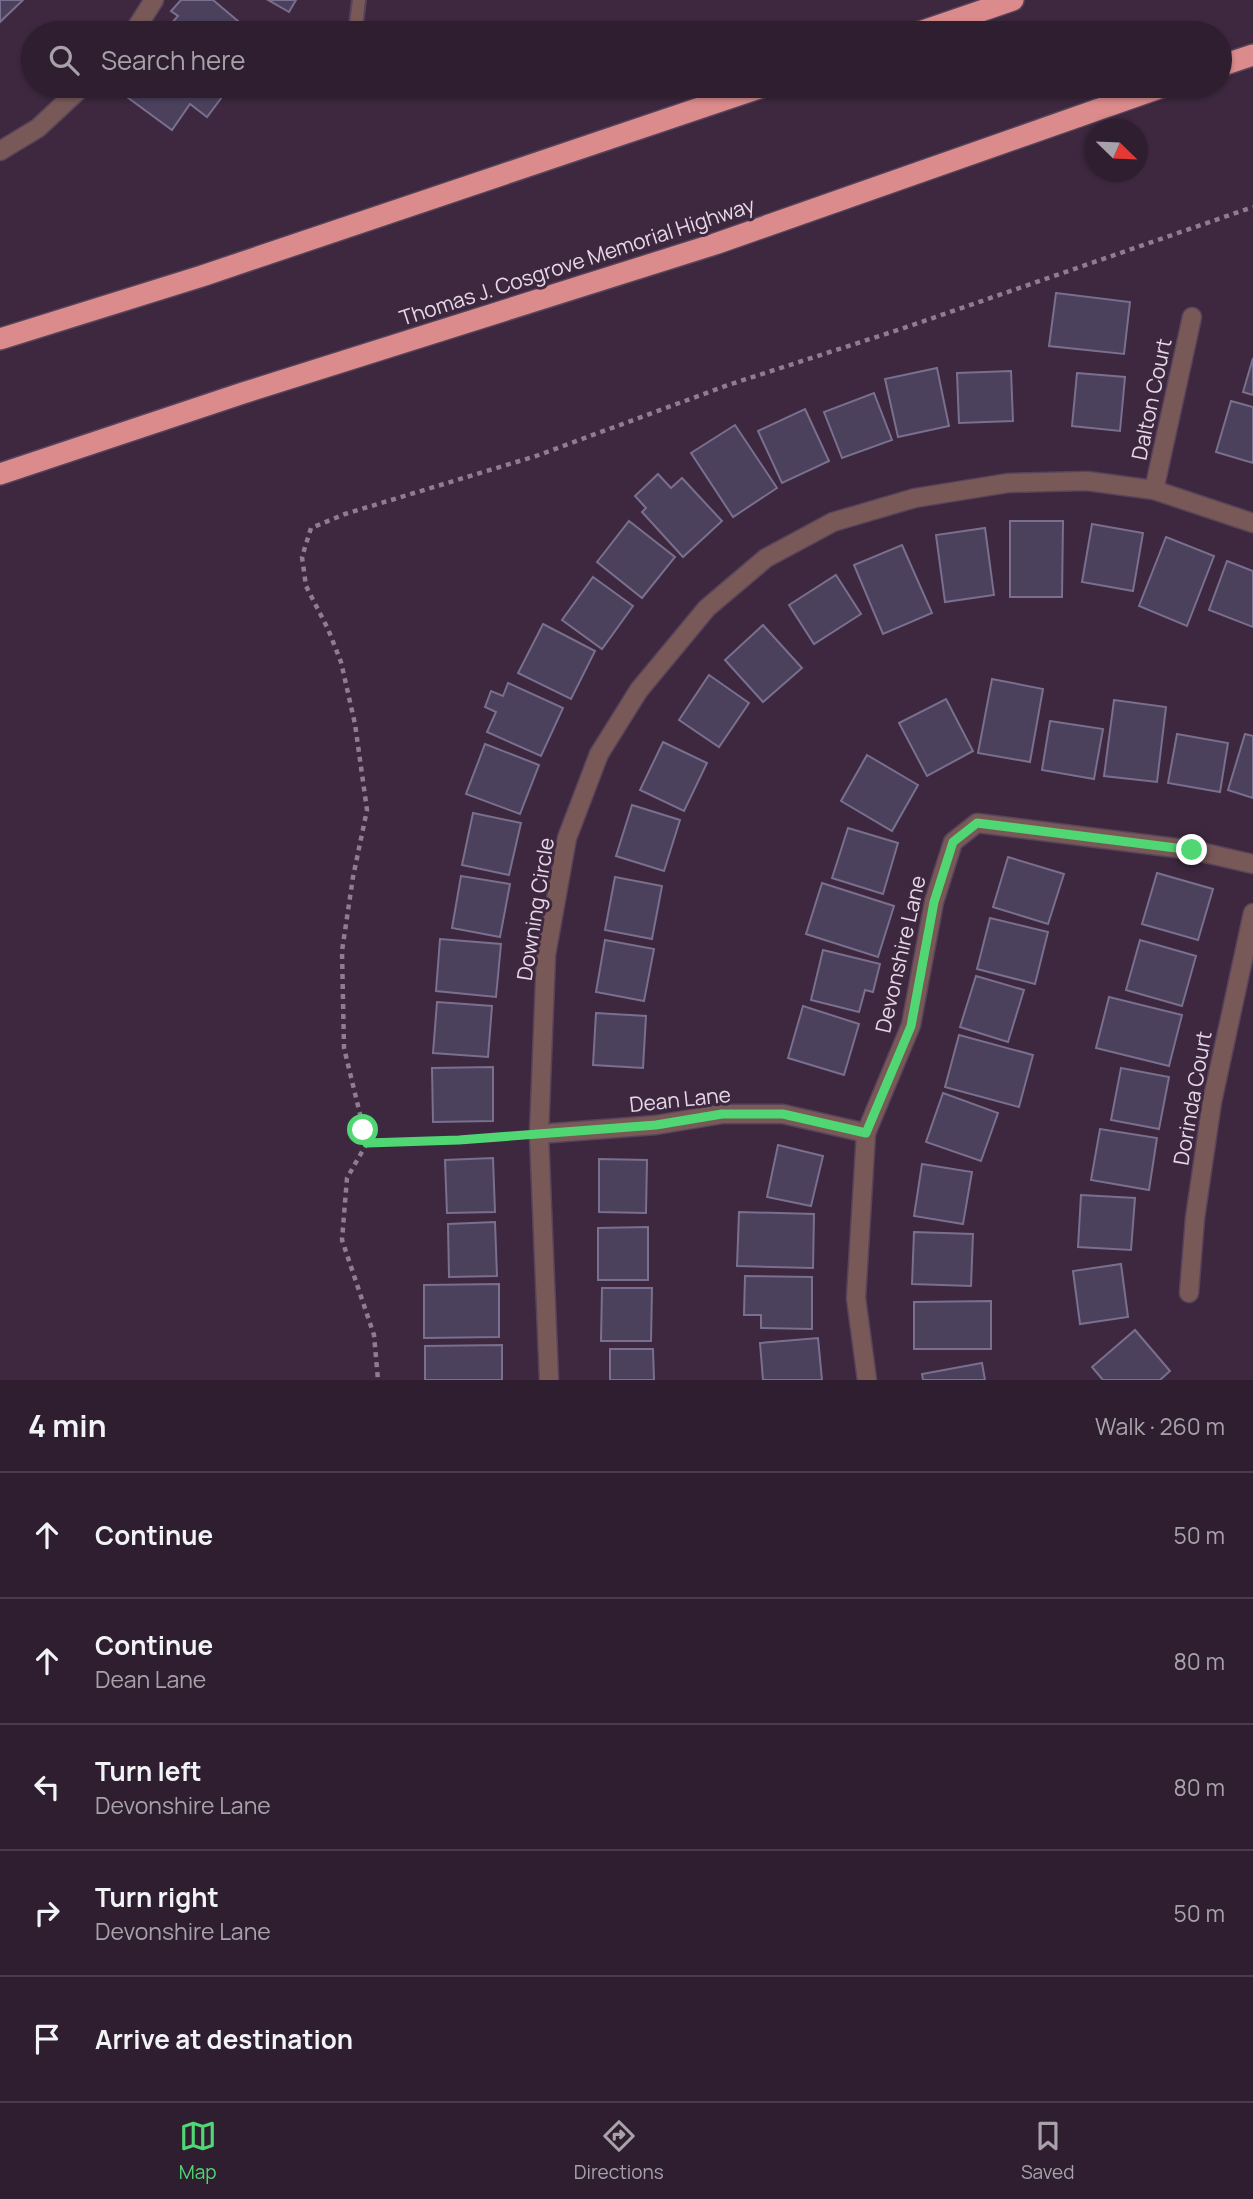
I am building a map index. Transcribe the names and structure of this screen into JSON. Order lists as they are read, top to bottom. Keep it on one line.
{"streets":{"highway":["Thomas J. Cosgrove Memorial Highway"],"street":["Dalton Court","Downing Circle","Devonshire Lane","Dorinda Court","Dean Lane"]},"crossings":[["Dalton Court","Downing Circle"],["Downing Circle","Dean Lane"],["Devonshire Lane","Dean Lane"]],"north":"bottom right","page":{"search":"Search here","heading":["4 min","Walk · 260 m"],"list":[["Continue","50 m"],["Continue","Dean Lane","80 m"],["Turn left","Devonshire Lane","80 m"],["Turn right","Devonshire Lane","50 m"],"Arrive at destination"],"nav":["Map","Directions","Saved"]}}
